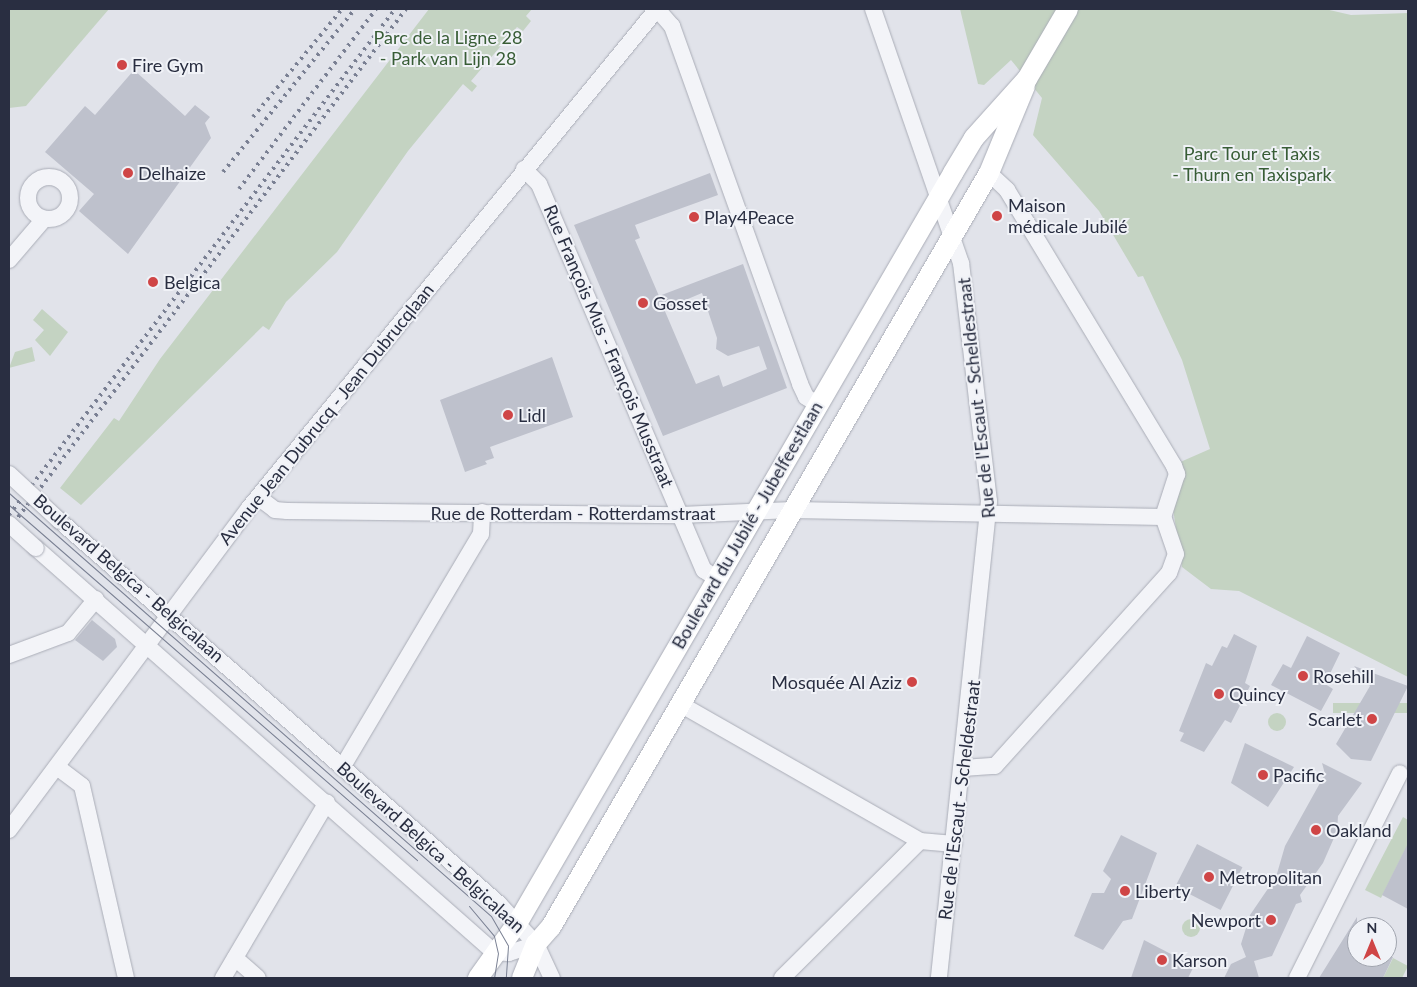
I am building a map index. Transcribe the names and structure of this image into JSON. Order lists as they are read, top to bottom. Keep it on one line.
{"streets":{"main road":["Boulevard du Jubilé - Jubelfeestlaan"],"street":["Rue François Mus - François Musstraat","Rue de l'Escaut - Scheldestraat","Avenue Jean Dubrucq - Jean Dubrucqlaan","Rue de Rotterdam - Rotterdamstraat","Boulevard Belgica - Belgicalaan"]},"crossings":[["Rue François Mus - François Musstraat","Avenue Jean Dubrucq - Jean Dubrucqlaan"],["Rue François Mus - François Musstraat","Rue de Rotterdam - Rotterdamstraat"],["Rue François Mus - François Musstraat","Boulevard du Jubilé - Jubelfeestlaan"],["Rue de l'Escaut - Scheldestraat","Rue de Rotterdam - Rotterdamstraat"],["Rue de l'Escaut - Scheldestraat","Boulevard du Jubilé - Jubelfeestlaan"],["Avenue Jean Dubrucq - Jean Dubrucqlaan","Rue de Rotterdam - Rotterdamstraat"],["Avenue Jean Dubrucq - Jean Dubrucqlaan","Boulevard Belgica - Belgicalaan"],["Rue de Rotterdam - Rotterdamstraat","Boulevard du Jubilé - Jubelfeestlaan"],["Boulevard du Jubilé - Jubelfeestlaan","Boulevard Belgica - Belgicalaan"]],"parks":["Parc de la Ligne 28 - Park van Lijn 28","Parc Tour et Taxis - Thurn en Taxispark"],"places":["Fire Gym","Delhaize","Maison médicale Jubilé","Play4Peace","Belgica","Gosset","Lidl","Rosehill","Mosquée Al Aziz","Quincy","Scarlet","Pacific","Oakland","Metropolitan","Liberty","Newport","Karson"],"north":"top"}
